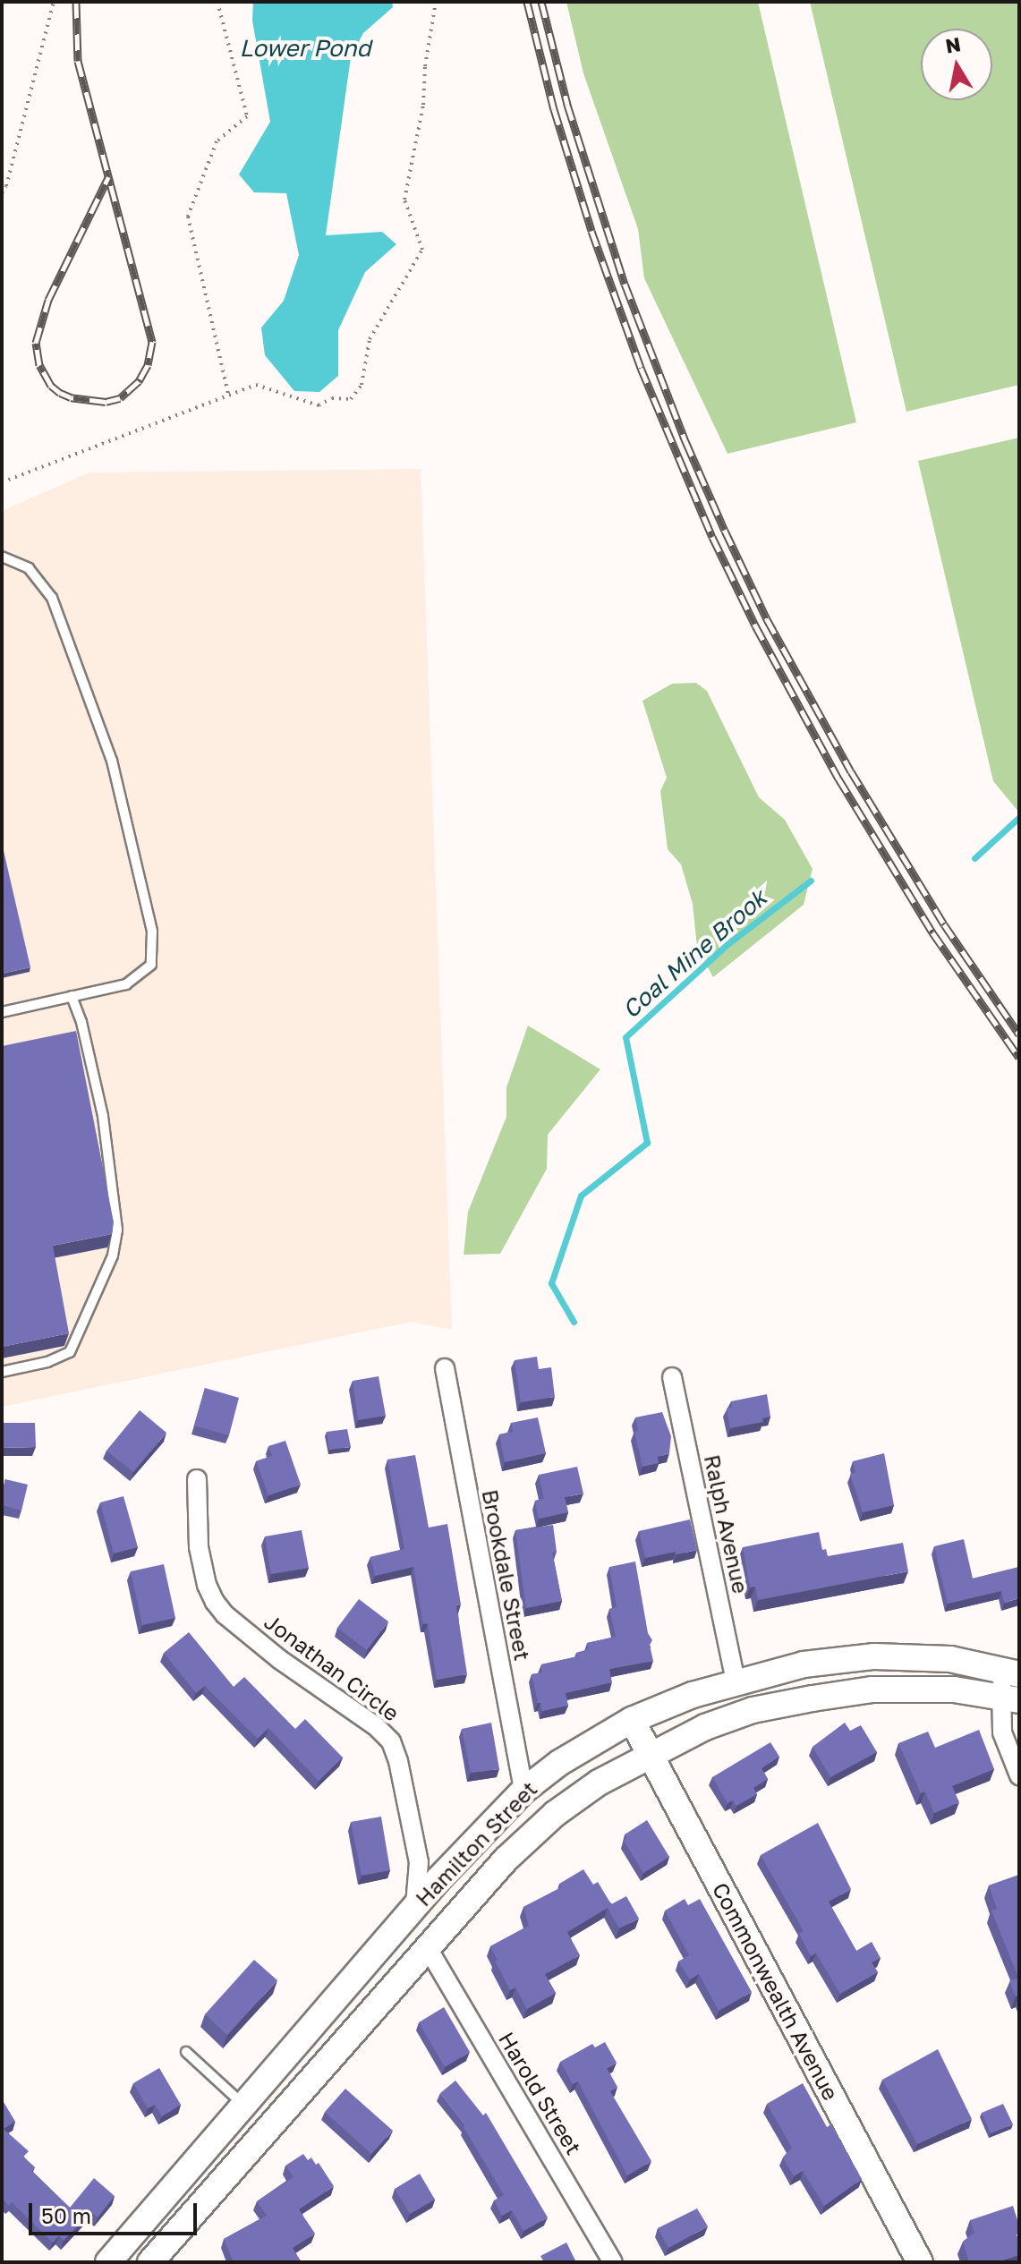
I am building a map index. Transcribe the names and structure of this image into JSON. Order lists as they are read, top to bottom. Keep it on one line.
{"streets":{"main road":["Hamilton Street","Commonwealth Avenue"],"street":["Ralph Avenue","Brookdale Street","Jonathan Circle","Harold Street"]},"crossings":[["Ralph Avenue","Hamilton Street"],["Brookdale Street","Hamilton Street"],["Jonathan Circle","Hamilton Street"],["Hamilton Street","Commonwealth Avenue"],["Hamilton Street","Harold Street"]],"water":["Lower Pond","Coal Mine Brook"],"scale_bar":"50 m","north":"top"}
